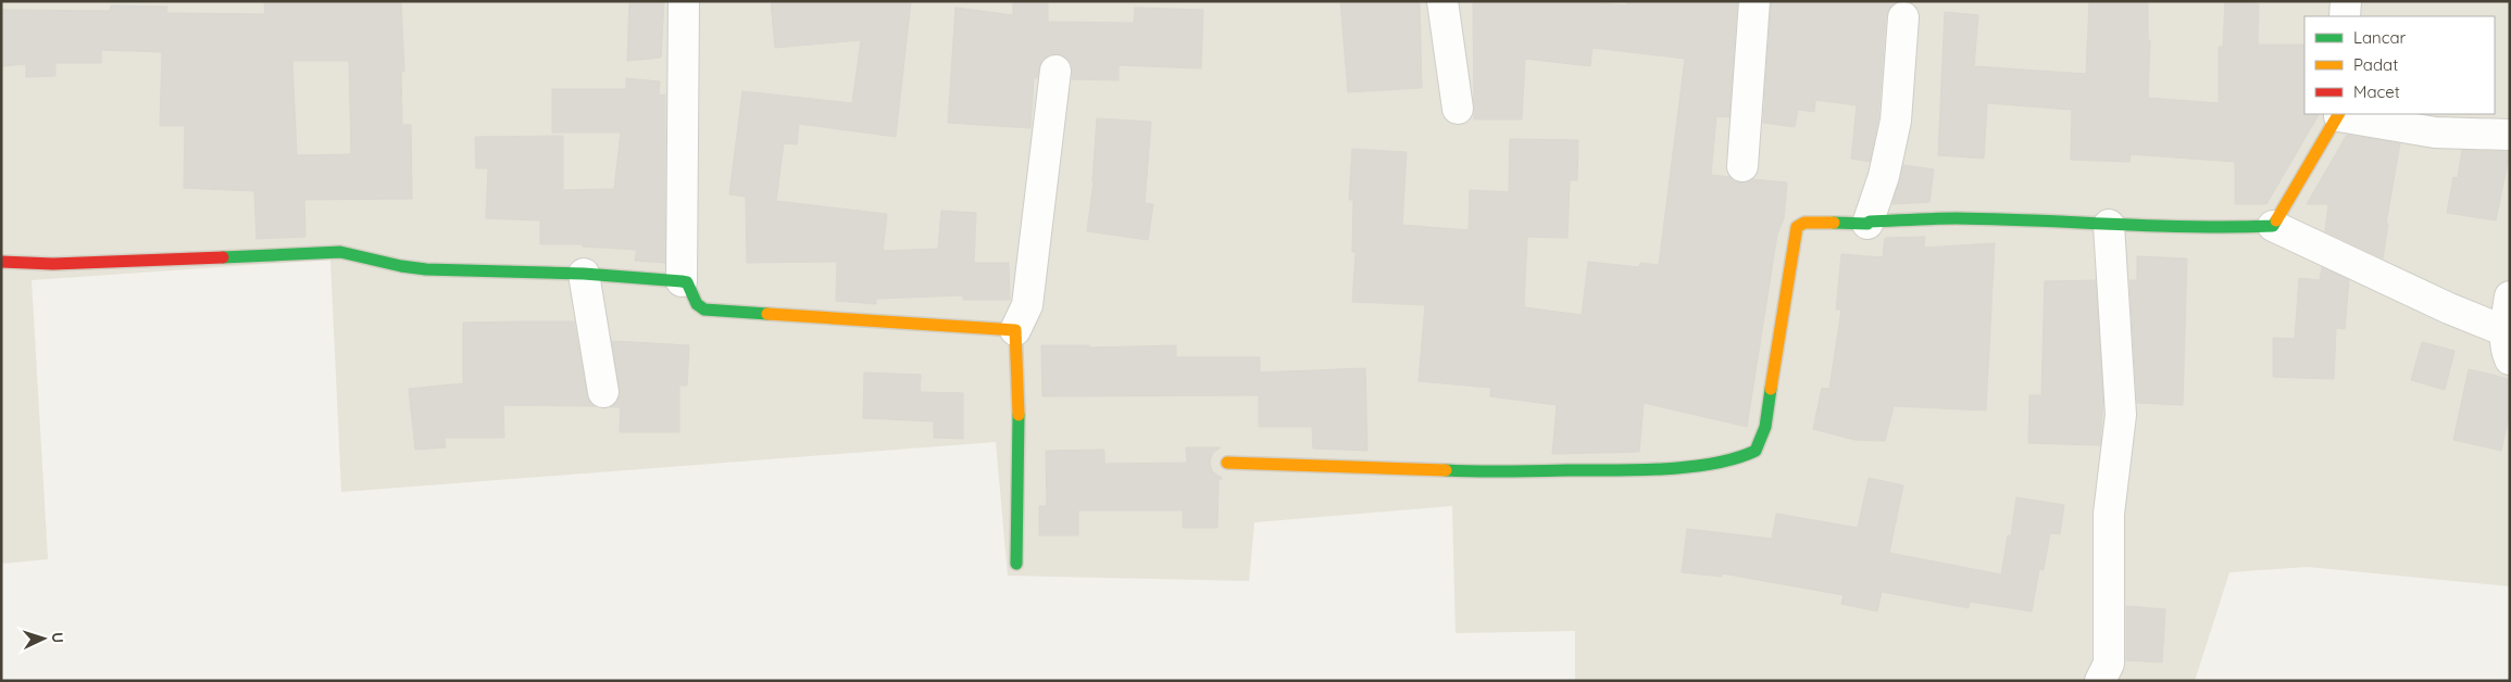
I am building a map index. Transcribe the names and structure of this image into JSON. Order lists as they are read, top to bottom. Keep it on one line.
{"legend":["Lancar","Padat","Macet"],"north":"right"}
